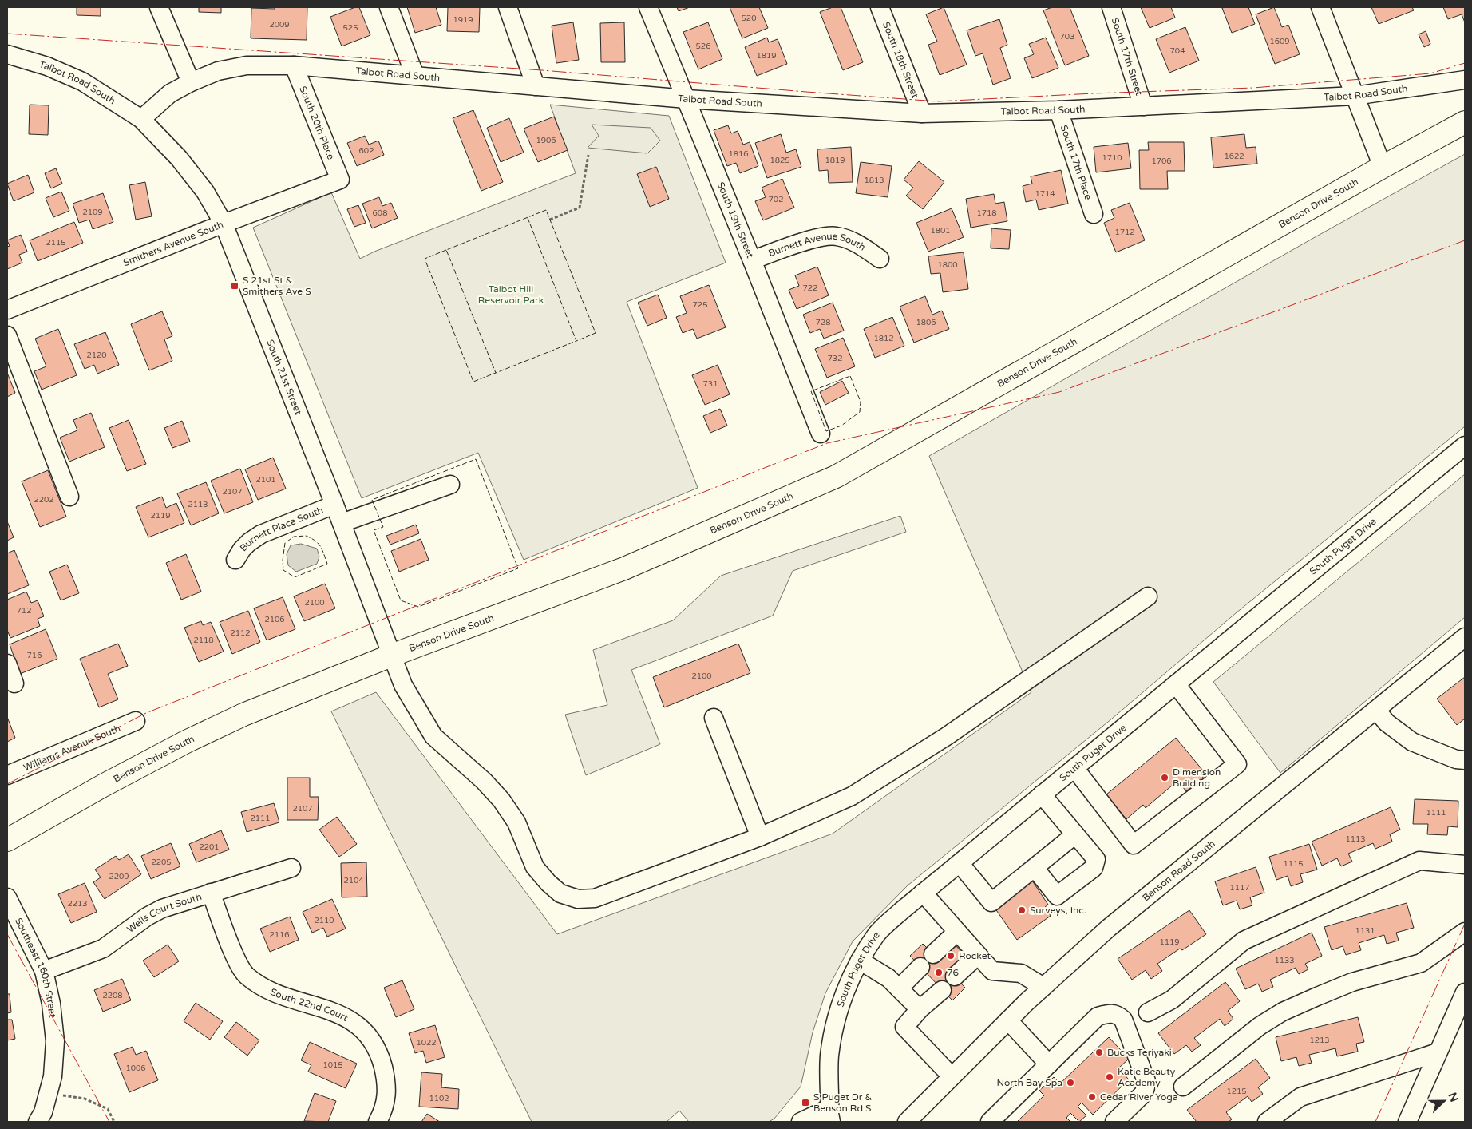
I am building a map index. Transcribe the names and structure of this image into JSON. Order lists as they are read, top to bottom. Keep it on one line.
{"streets":{"main road":["Benson Drive South"],"street":["South 17th Street","South 18th Street","Talbot Road South","South 20th Place","South 17th Place","South 19th Street","Smithers Avenue South","Burnett Avenue South","South 21st Street","Burnett Place South","South Puget Drive","Williams Avenue South","Benson Road South","Wells Court South","Southeast 160th Street","South 22nd Court"]},"crossings":[["South 17th Street","Talbot Road South"],["South 18th Street","Talbot Road South"],["Talbot Road South","South 20th Place"],["Talbot Road South","South 17th Place"],["Talbot Road South","South 19th Street"],["Talbot Road South","South 21st Street"],["South 20th Place","Smithers Avenue South"],["Benson Drive South","South 21st Street"],["South 19th Street","Burnett Avenue South"],["Smithers Avenue South","South 21st Street"],["South 21st Street","Burnett Place South"],["Wells Court South","Southeast 160th Street"],["Wells Court South","South 22nd Court"]],"parks":["Talbot Hill Reservoir Park"],"places":{"transit":["S 21st St & Smithers Ave S","S Puget Dr & Benson Rd S"],"other":["Dimension Building","Surveys, Inc.","Rocket","76","Bucks Teriyaki","Katie Beauty Academy","North Bay Spa","Cedar River Yoga"]},"house_numbers":["520","1919","2009","525","703","1609","526","704","1819","1906","602","1816","1622","1710","1825","1819","1706","1813","1714","702","2109","608","1718","1801","1712","2115","1800","722","725","728","1806","1812","2120","732","731","2101","2107","2202","2113","2119","2100","712","2106","2112","2118","716","2100","2107","1111","2111","1113","2201","2205","1115","2209","2104","1117","2213","2110","1131","2116","1119","1133","2208","1213","1022","1015","1006","1215","1102"],"north":"right"}
